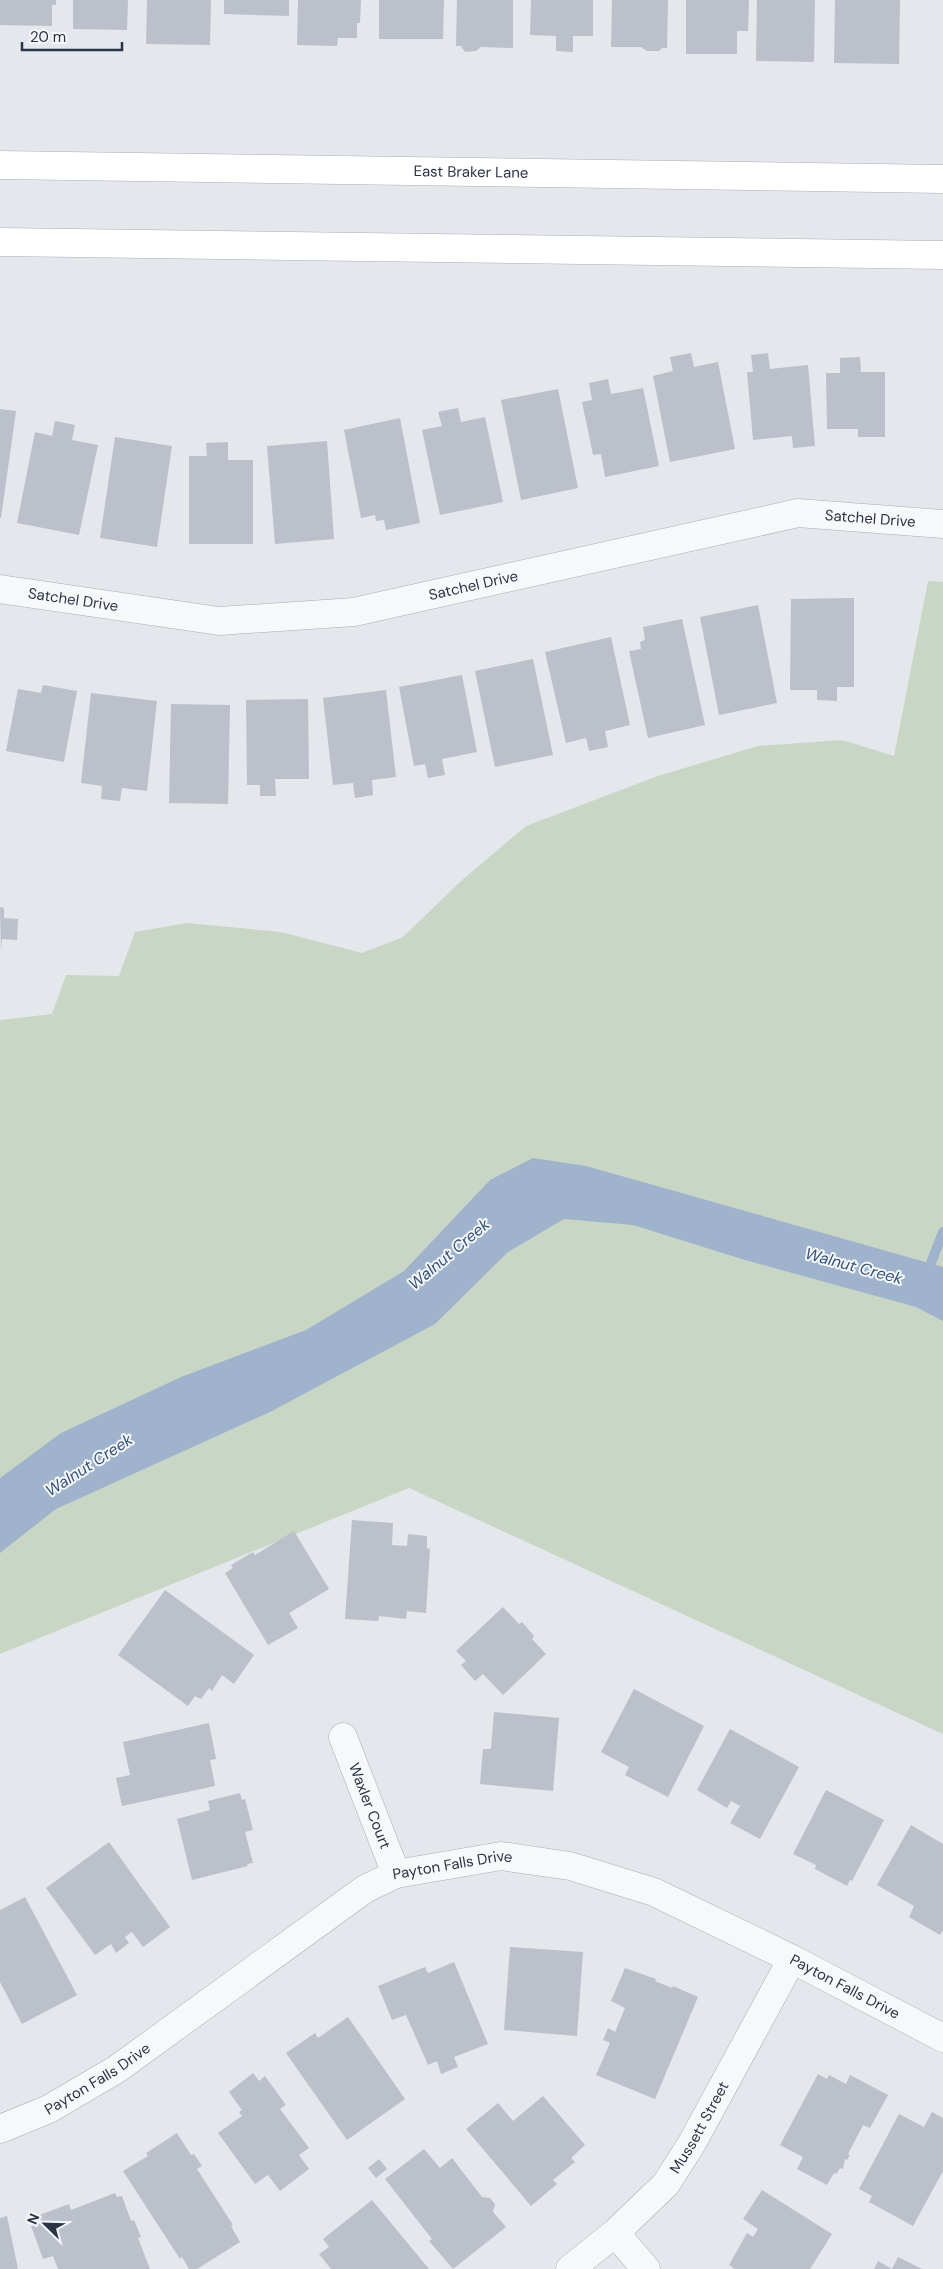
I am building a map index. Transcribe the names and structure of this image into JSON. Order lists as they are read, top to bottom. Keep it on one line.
{"streets":{"street":["East Braker Lane","Satchel Drive","Waxler Court","Payton Falls Drive","Mussett Street"]},"crossings":[["Waxler Court","Payton Falls Drive"],["Payton Falls Drive","Mussett Street"]],"water":["Walnut Creek"],"scale_bar":"20 m","north":"top left"}
